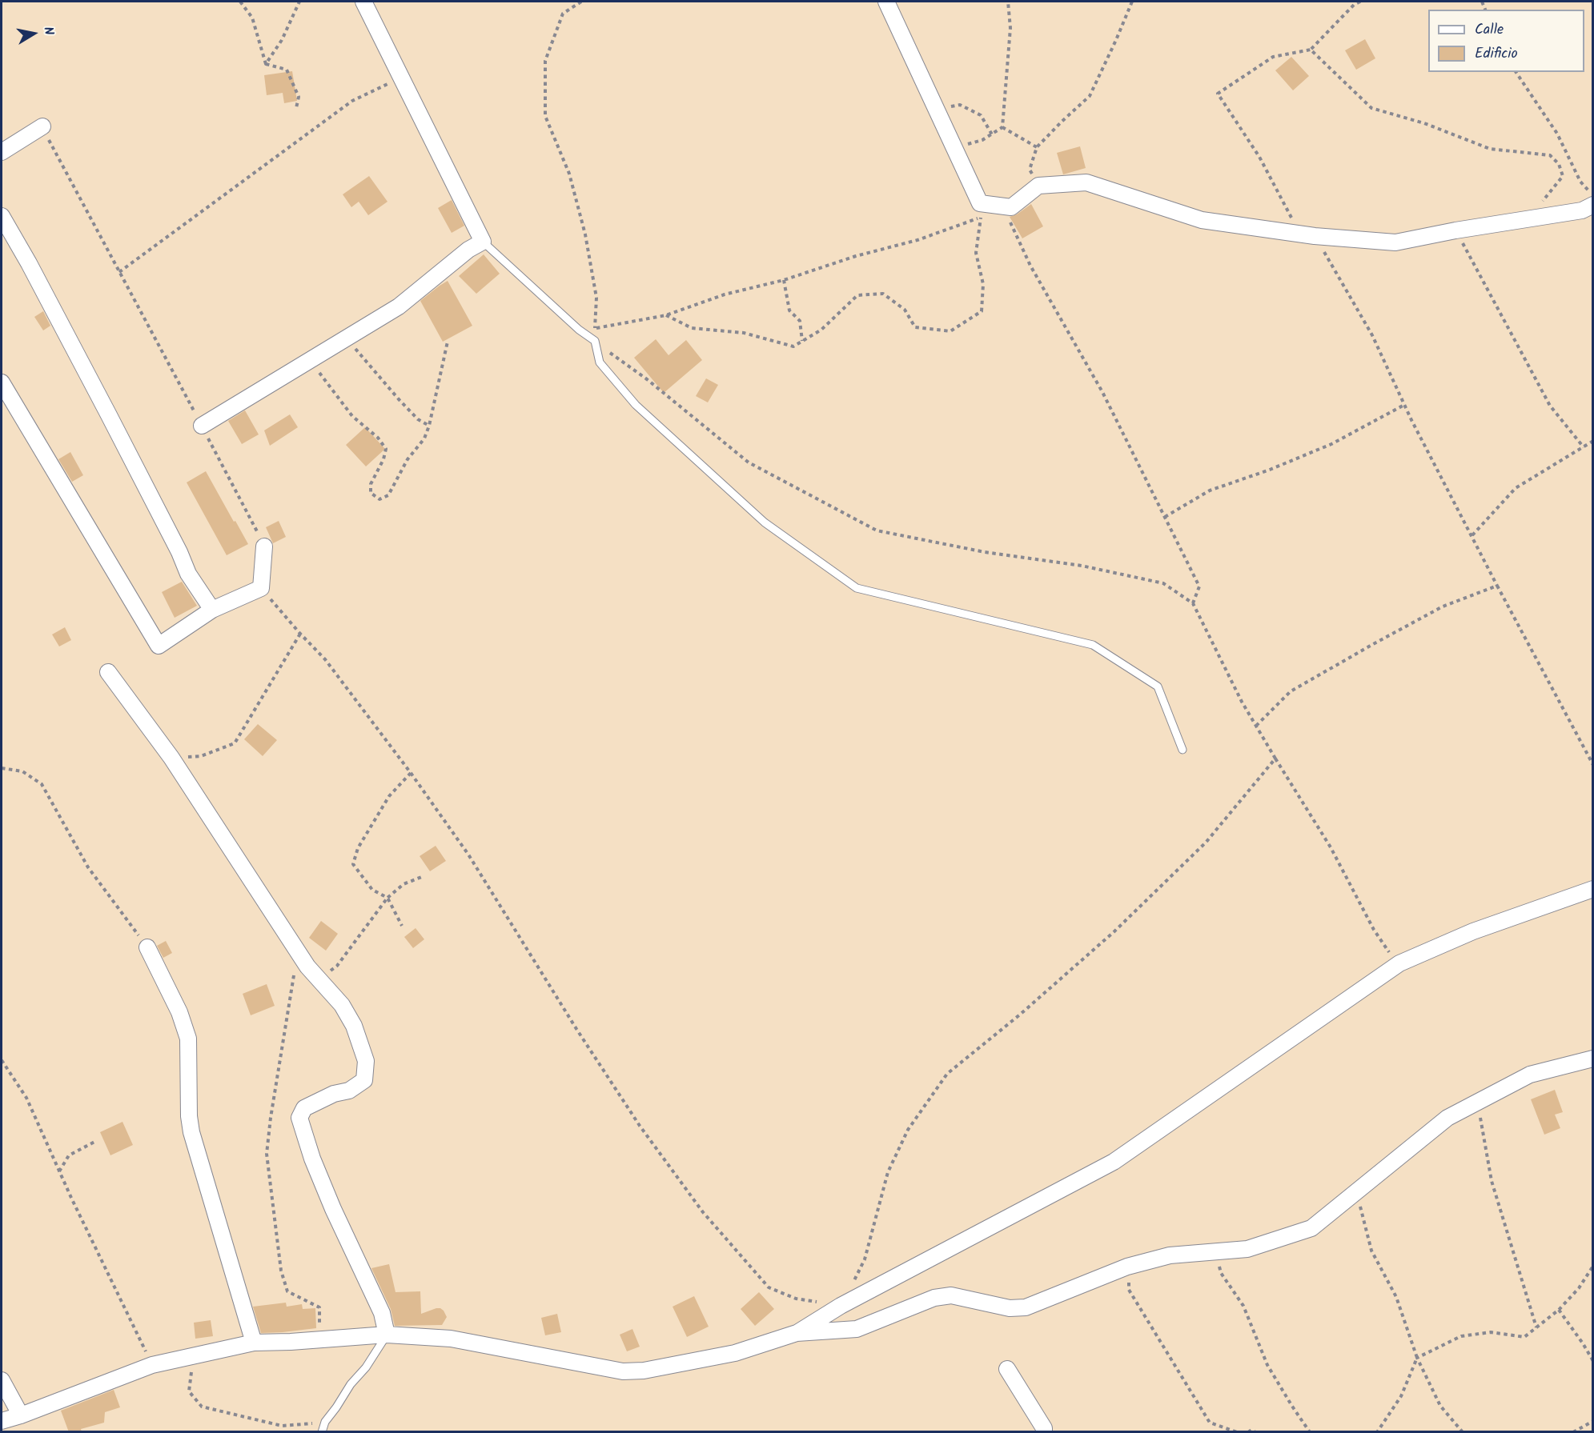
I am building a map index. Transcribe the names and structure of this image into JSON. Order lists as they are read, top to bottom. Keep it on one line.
{"legend":["Calle","Edificio"],"north":"right"}
